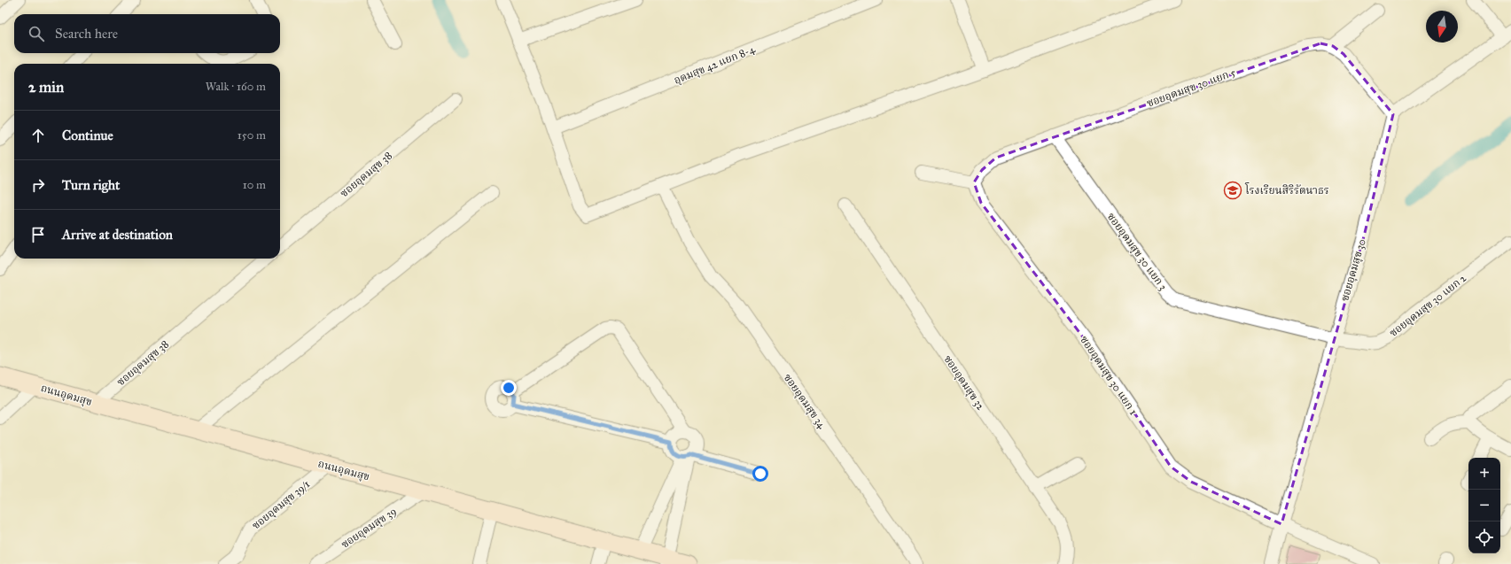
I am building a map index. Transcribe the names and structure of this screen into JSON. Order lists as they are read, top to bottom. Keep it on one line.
{"streets":{"main road":["ถนนอุดมสุข"],"street":["อุดมสุข 42 แยก 8-4","ซอยอุดมสุข 30 แยก 5","ซอยอุดมสุข 38","ซอยอุดมสุข 30 แยก 3","ซอยอุดมสุข 30","ซอยอุดมสุข 30 แยก 2","ซอยอุดมสุข 30 แยก 1","ซอยอุดมสุข 32","ซอยอุดมสุข 34","ซอยอุดมสุข 39/1","ซอยอุดมสุข 39"]},"crossings":[["ซอยอุดมสุข 30 แยก 5","ซอยอุดมสุข 30 แยก 3"],["ซอยอุดมสุข 30 แยก 5","ซอยอุดมสุข 30 แยก 1"],["ซอยอุดมสุข 38","ถนนอุดมสุข"],["ซอยอุดมสุข 30 แยก 3","ซอยอุดมสุข 30"],["ซอยอุดมสุข 30 แยก 3","ซอยอุดมสุข 30 แยก 2"],["ซอยอุดมสุข 30","ซอยอุดมสุข 30 แยก 2"],["ซอยอุดมสุข 30","ซอยอุดมสุข 30 แยก 1"],["ถนนอุดมสุข","ซอยอุดมสุข 39/1"],["ถนนอุดมสุข","ซอยอุดมสุข 39"]],"places":{"school or university":["โรงเรียนสิริรัตนาธร"]},"north":"bottom","page":{"search":"Search here","heading":["2 min","Walk · 160 m"],"list":[["Continue","150 m"],["Turn right","10 m"],"Arrive at destination"],"map_buttons":["+","−"]}}
